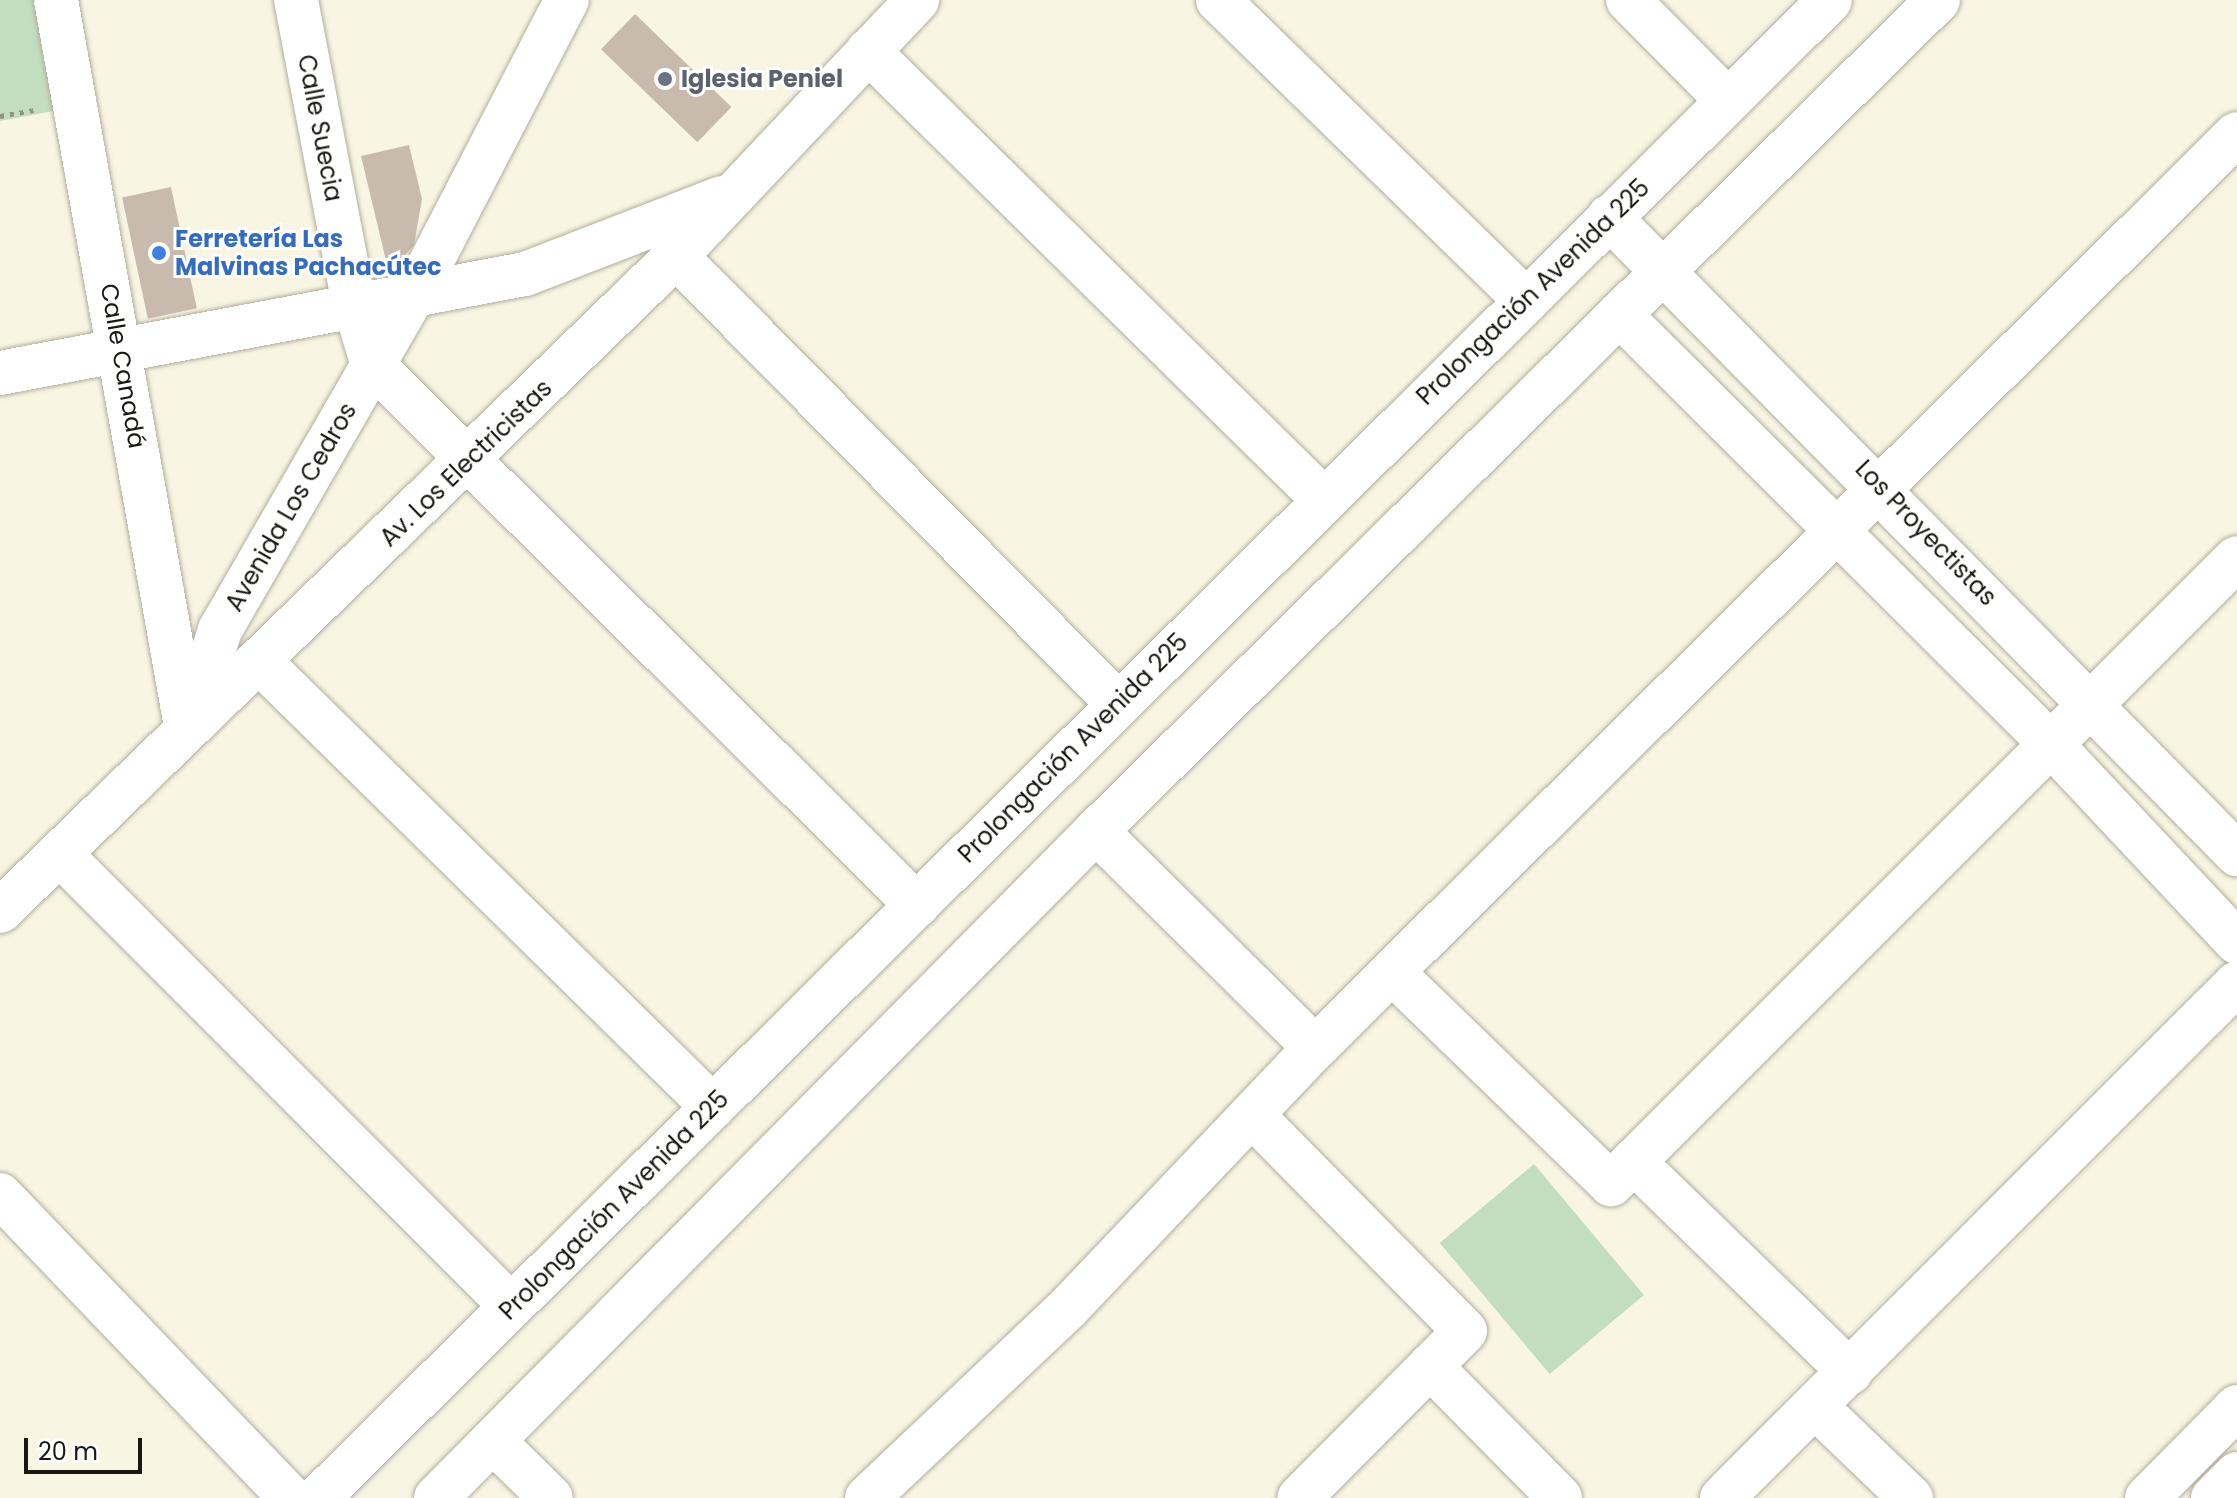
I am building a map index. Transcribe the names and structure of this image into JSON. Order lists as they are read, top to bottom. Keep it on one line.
{"streets":{"street":["Calle Suecia","Prolongación Avenida 225","Calle Canadá","Av. Los Electricistas","Avenida Los Cedros","Los Proyectistas"]},"crossings":[["Calle Suecia","Avenida Los Cedros"],["Prolongación Avenida 225","Los Proyectistas"],["Calle Canadá","Av. Los Electricistas"],["Calle Canadá","Avenida Los Cedros"],["Av. Los Electricistas","Avenida Los Cedros"]],"places":["Iglesia Peniel","Ferretería Las Malvinas Pachacútec"],"scale_bar":"20 m"}
